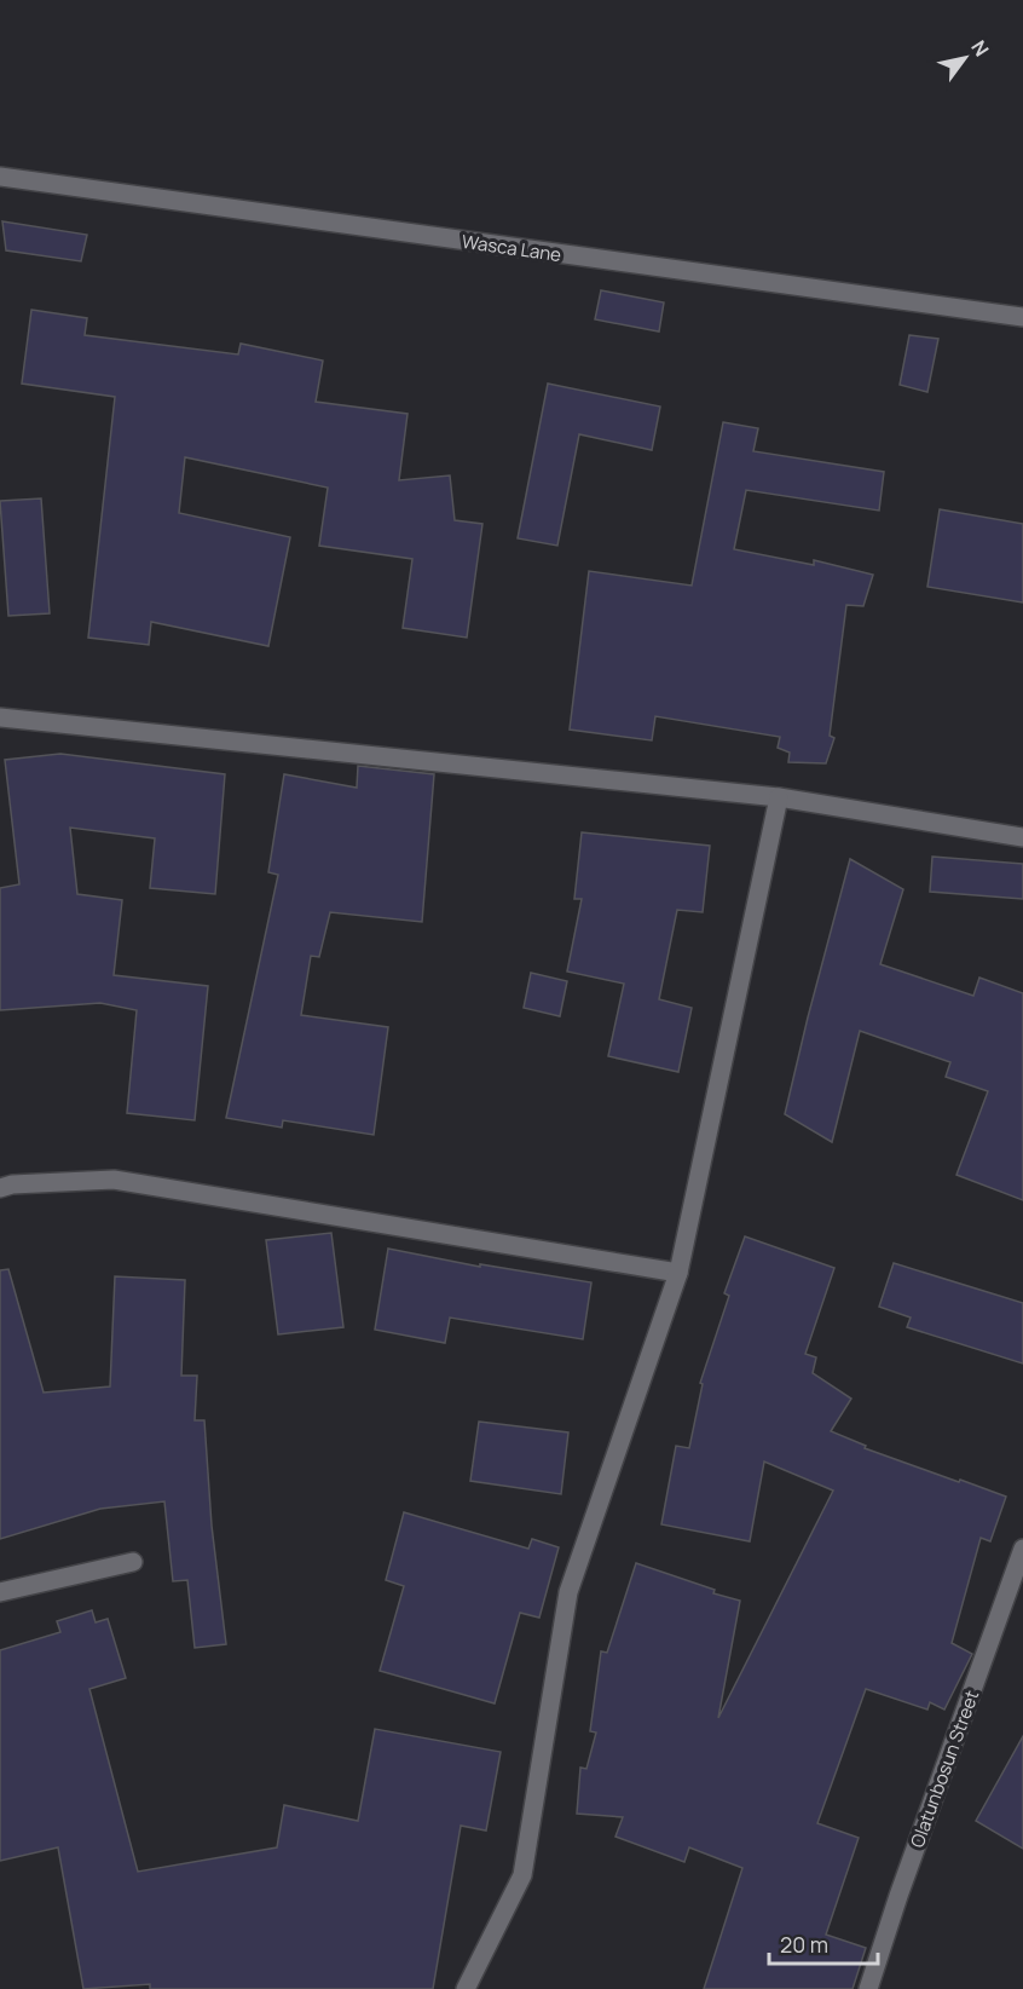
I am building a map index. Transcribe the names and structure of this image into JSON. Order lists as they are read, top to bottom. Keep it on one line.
{"streets":{"street":["Wasca Lane","Olatunbosun Street"]},"scale_bar":"20 m","north":"top right"}
